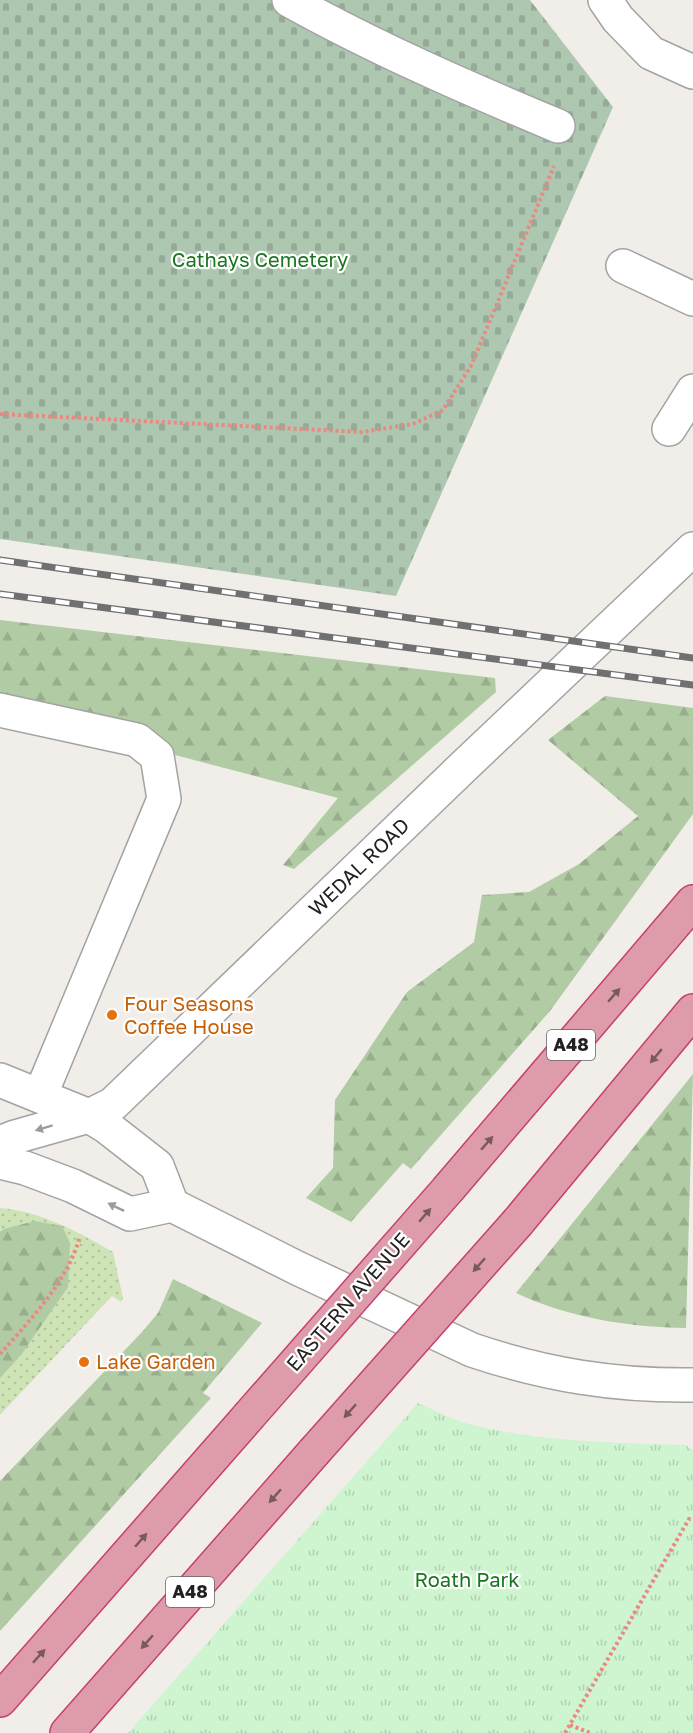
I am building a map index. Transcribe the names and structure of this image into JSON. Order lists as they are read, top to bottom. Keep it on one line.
{"streets":{"highway":["A48","EASTERN AVENUE"],"street":["WEDAL ROAD"]},"parks":["Cathays Cemetery","Roath Park"],"places":["Four Seasons Coffee House","Lake Garden"]}
